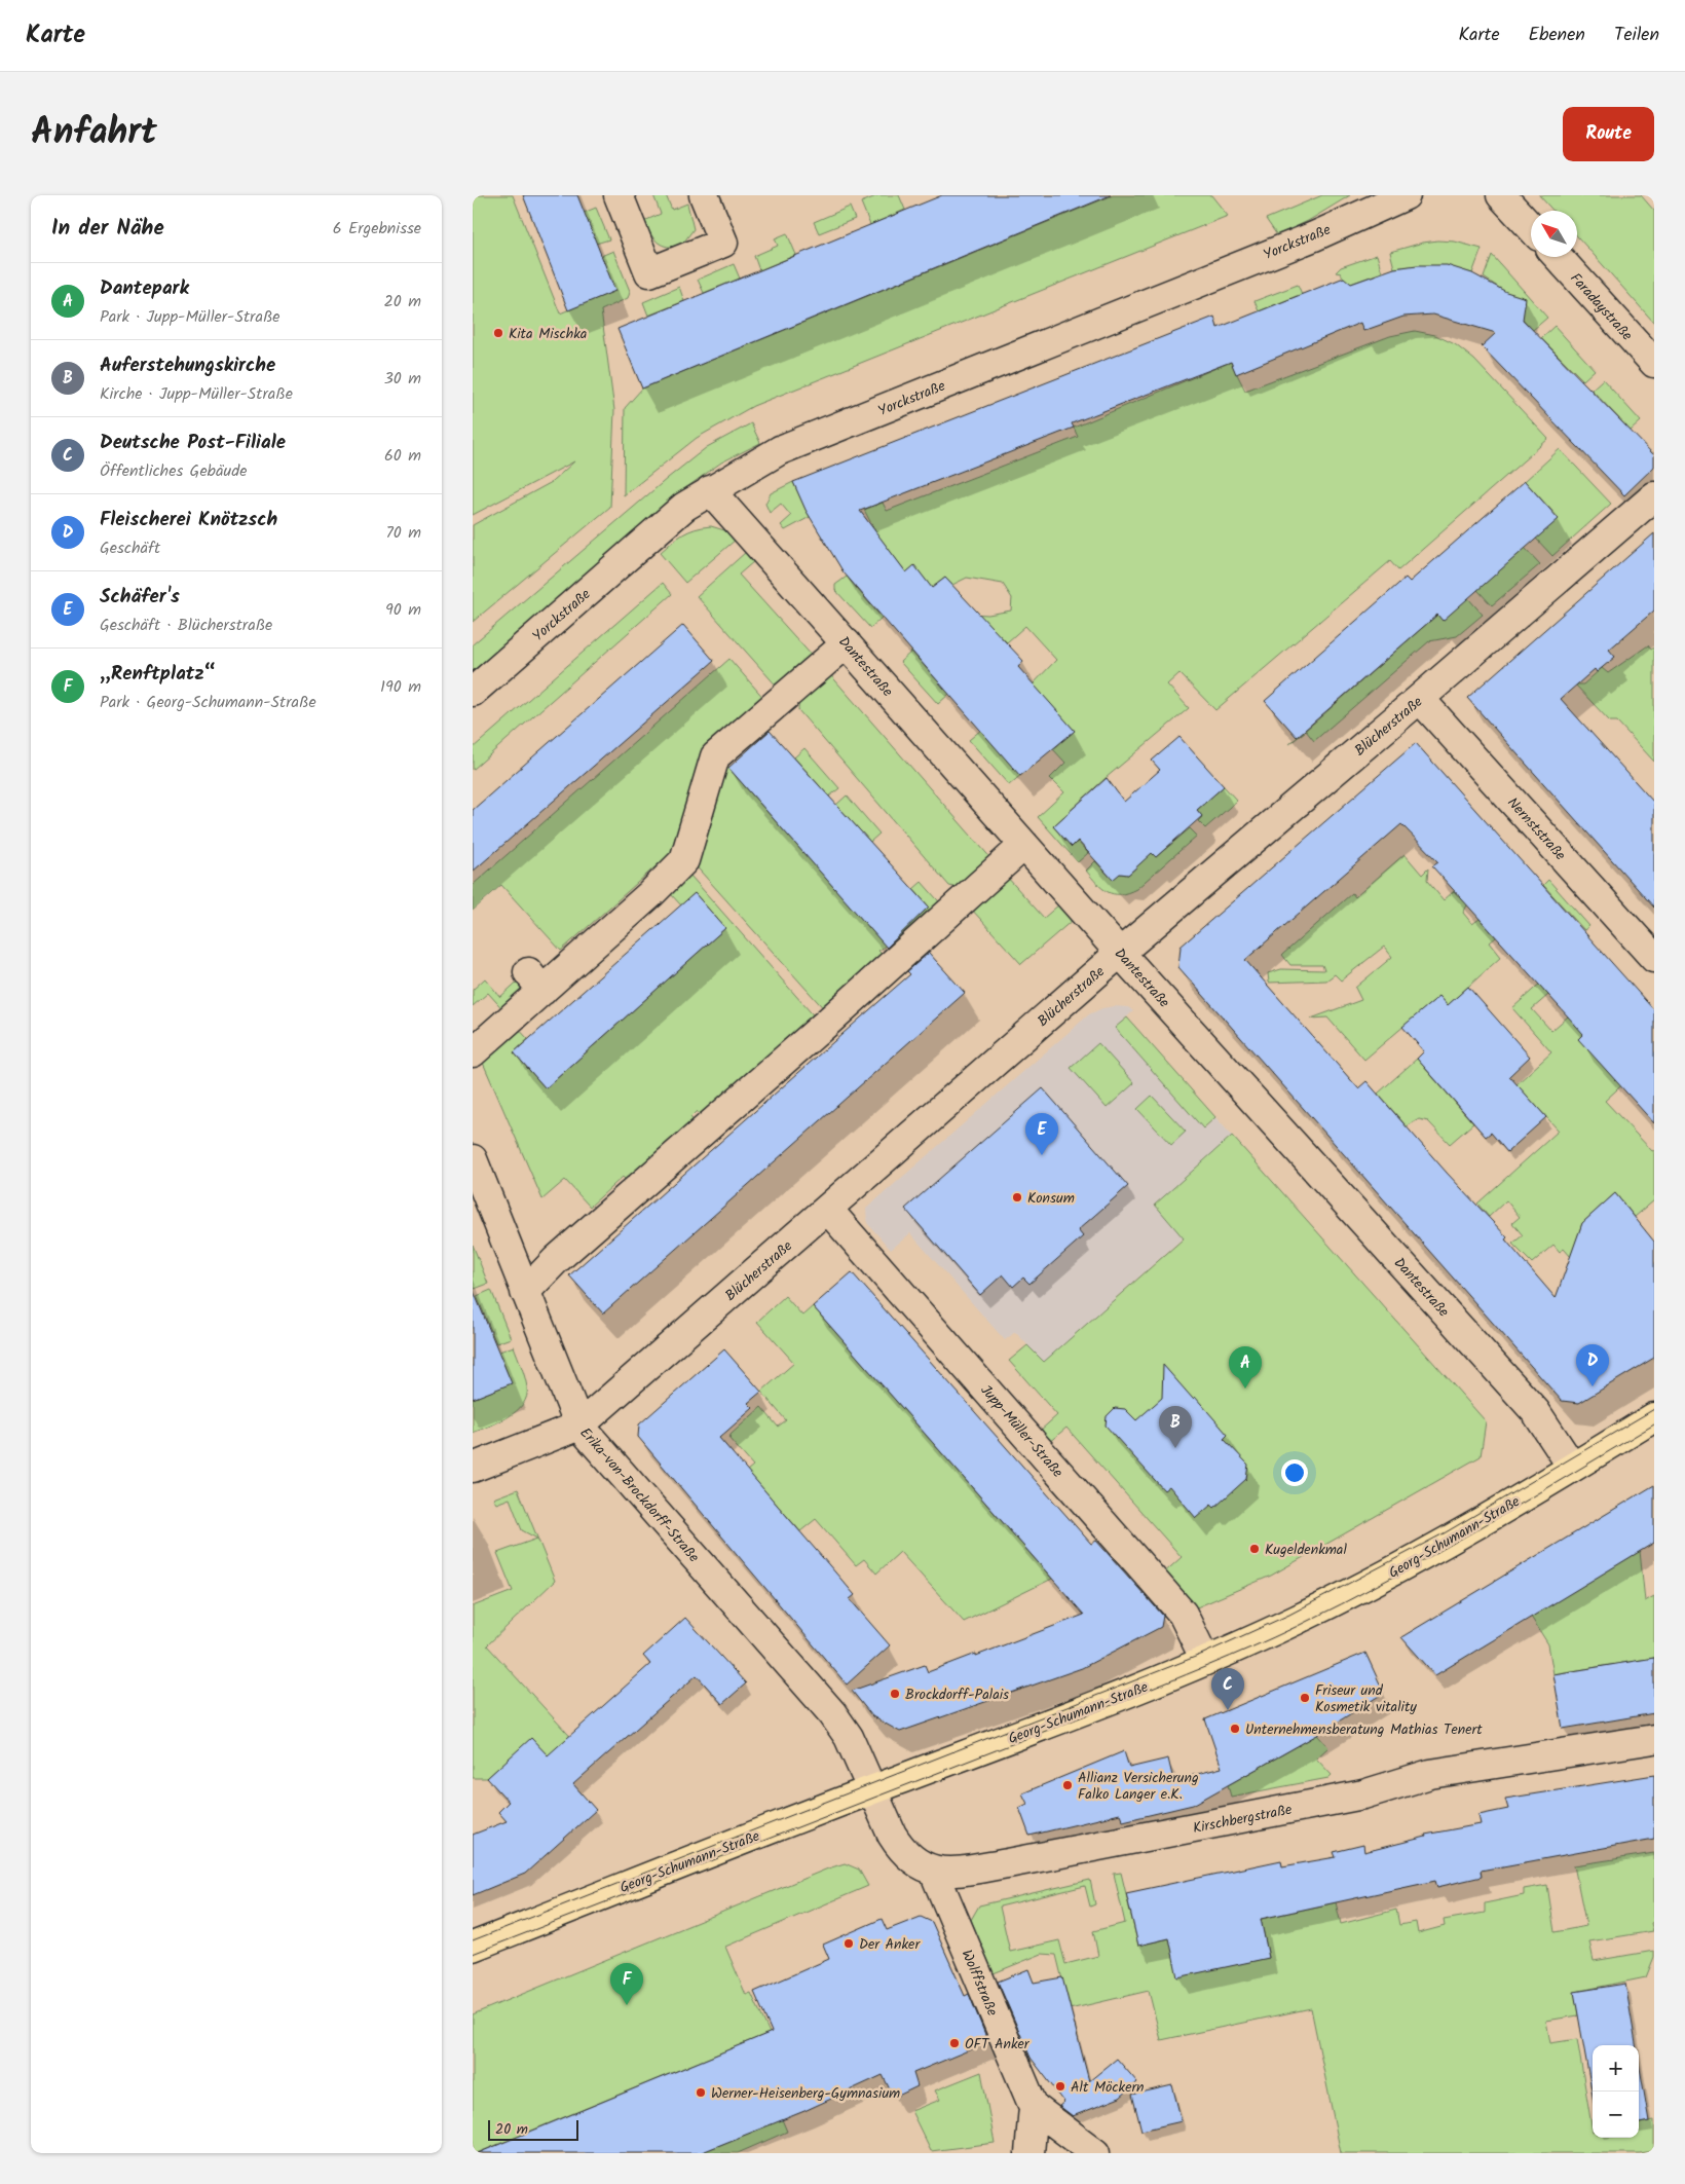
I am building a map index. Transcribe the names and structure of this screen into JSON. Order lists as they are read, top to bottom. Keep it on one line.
{"streets":{"main road":["Georg-Schumann-Straße"],"street":["Yorckstraße","Faradaystraße","Dantestraße","Blücherstraße","Nernststraße","Jupp-Müller-Straße","Erika-von-Brockdorff-Straße","Kirschbergstraße","Wolffstraße"]},"crossings":[["Yorckstraße","Dantestraße"],["Dantestraße","Blücherstraße"],["Dantestraße","Georg-Schumann-Straße"],["Blücherstraße","Nernststraße"],["Blücherstraße","Jupp-Müller-Straße"],["Blücherstraße","Erika-von-Brockdorff-Straße"],["Jupp-Müller-Straße","Georg-Schumann-Straße"],["Erika-von-Brockdorff-Straße","Georg-Schumann-Straße"],["Kirschbergstraße","Wolffstraße"]],"places":["Kita Mischka","Konsum","Kugeldenkmal","Brockdorff-Palais","Friseur und Kosmetik vitality","Unternehmensberatung Mathias Tenert","Allianz Versicherung Falko Langer e.K.","Der Anker","OFT Anker","Alt Möckern","Werner-Heisenberg-Gymnasium"],"scale_bar":"20 m","north":"top left","page":{"header":"Karte","nav":["Karte","Ebenen","Teilen"],"title":"Anfahrt","buttons":"Route","heading":["In der Nähe","6 Ergebnisse"],"list":[{"mark":"A","name":"Dantepark","note":"Park · Jupp-Müller-Straße","value":"20 m"},{"mark":"B","name":"Auferstehungskirche","note":"Kirche · Jupp-Müller-Straße","value":"30 m"},{"mark":"C","name":"Deutsche Post-Filiale","note":"Öffentliches Gebäude","value":"60 m"},{"mark":"D","name":"Fleischerei Knötzsch","note":"Geschäft","value":"70 m"},{"mark":"E","name":"Schäfer's","note":"Geschäft · Blücherstraße","value":"90 m"},{"mark":"F","name":"„Renftplatz“","note":"Park · Georg-Schumann-Straße","value":"190 m"}],"pins":["E","D","A","B","C","F"],"map_buttons":["+","−"],"scale":"20 m"}}
